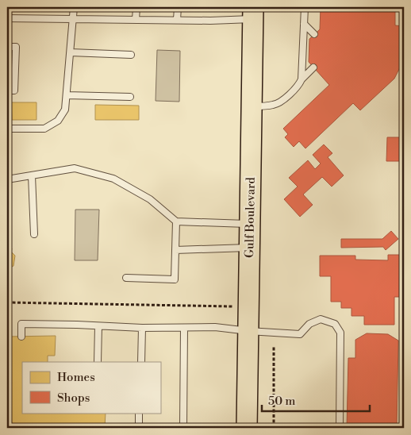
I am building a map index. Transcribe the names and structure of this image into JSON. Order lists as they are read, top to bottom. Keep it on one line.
{"streets":{"main road":["Gulf Boulevard"]},"legend":["Homes","Shops"],"scale_bar":"50 m"}
